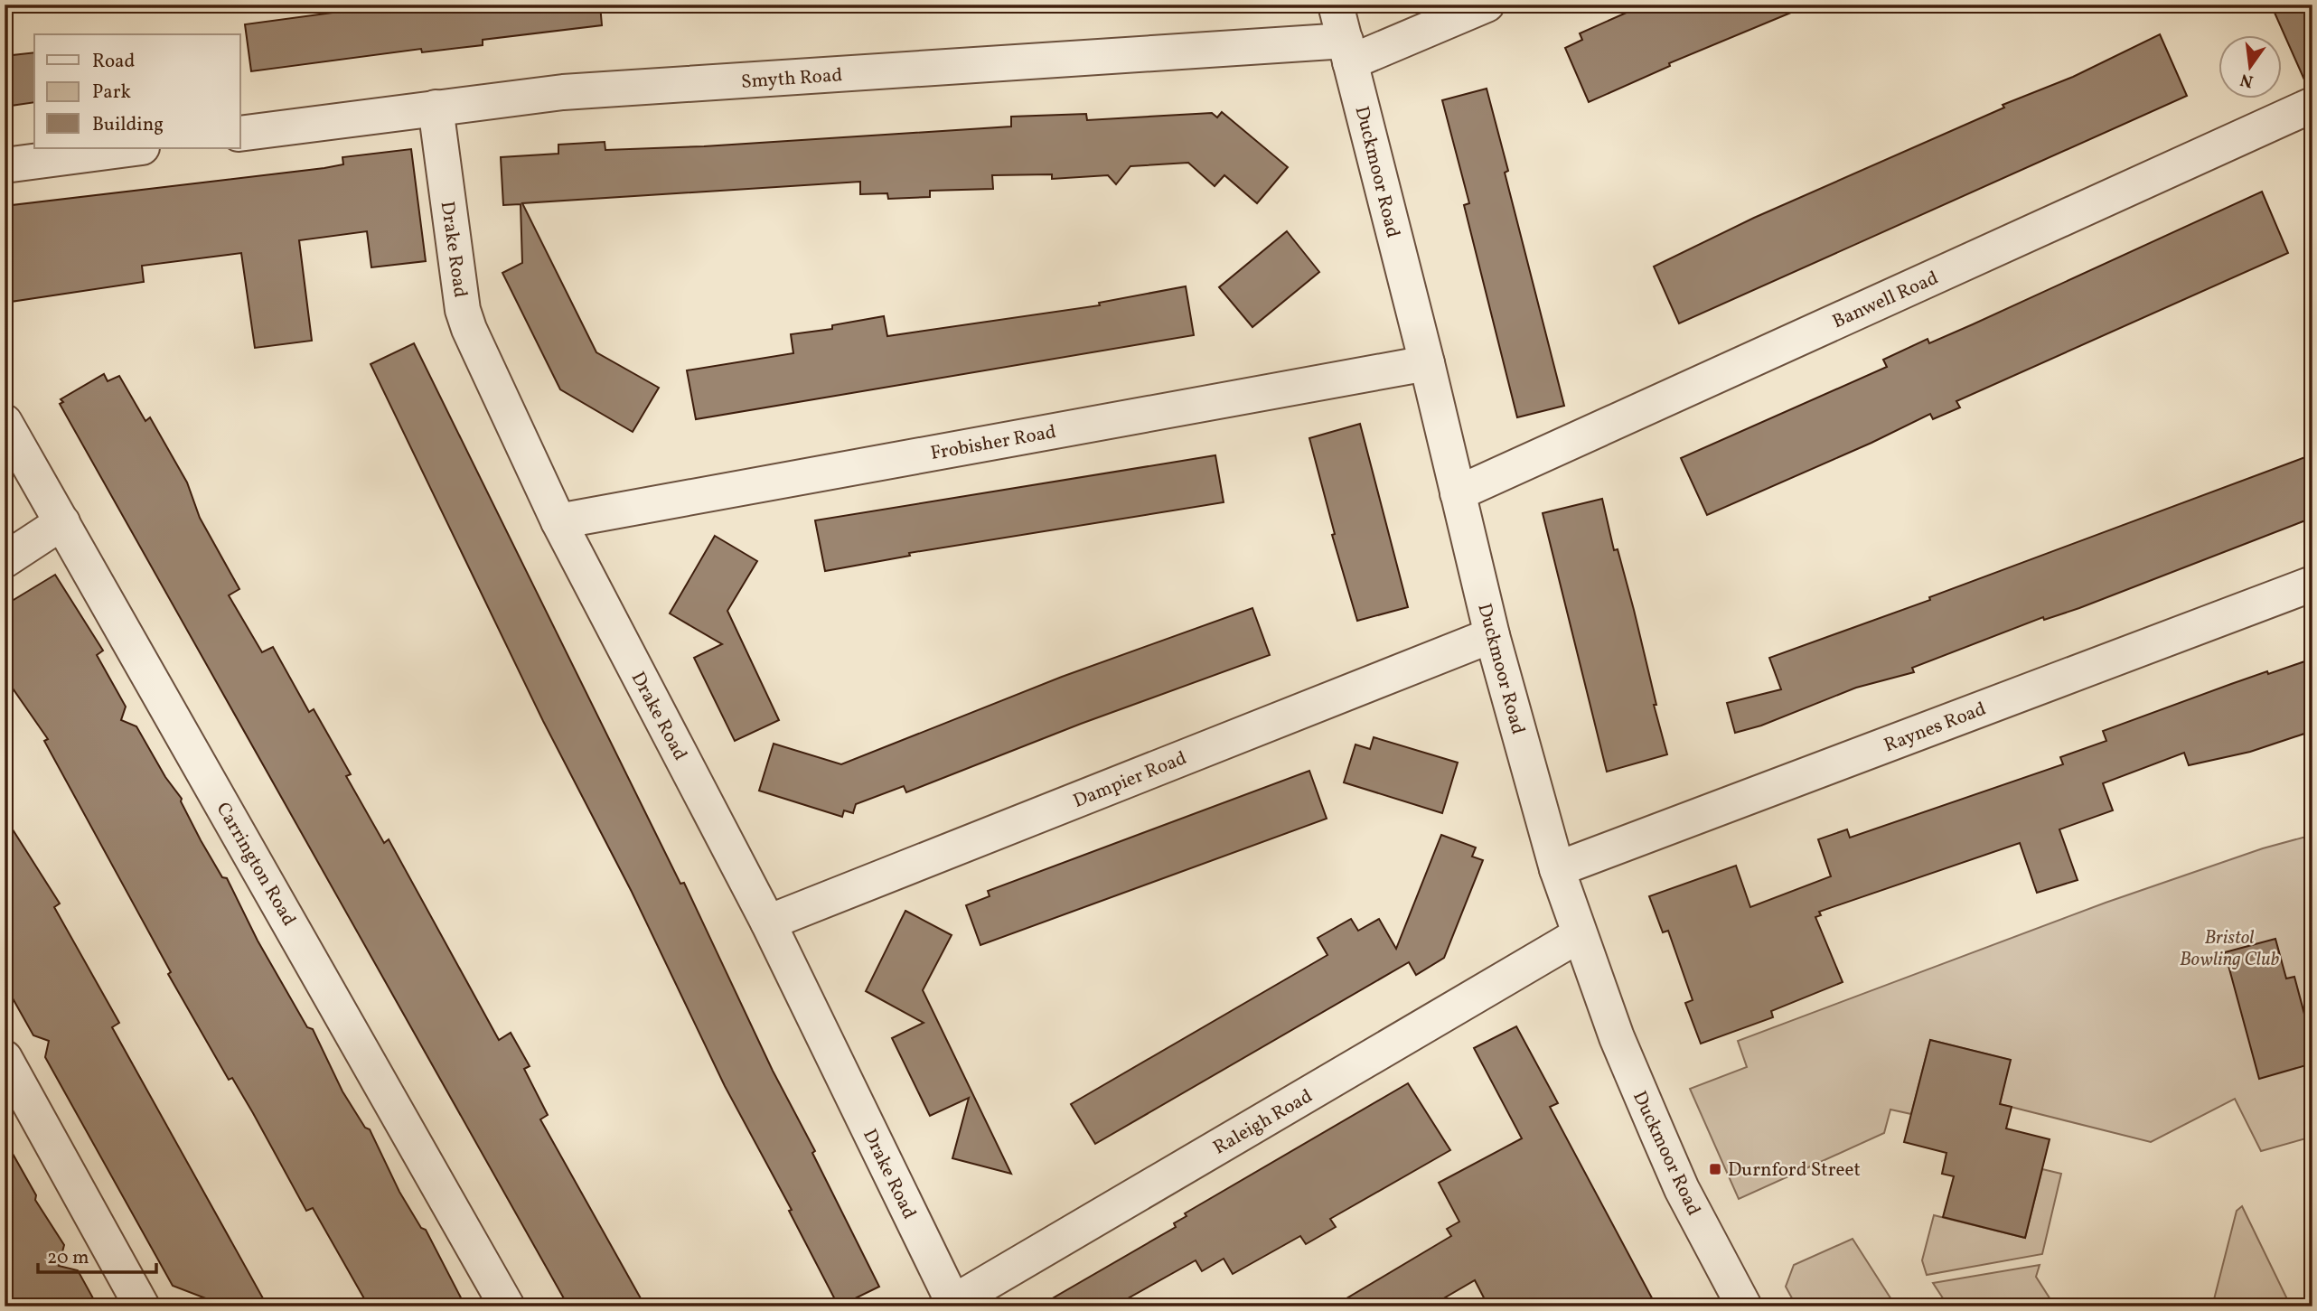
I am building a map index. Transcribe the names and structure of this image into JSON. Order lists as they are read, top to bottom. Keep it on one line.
{"streets":{"street":["Smyth Road","Duckmoor Road","Drake Road","Banwell Road","Frobisher Road","Raynes Road","Dampier Road","Carrington Road","Raleigh Road"]},"crossings":[["Smyth Road","Duckmoor Road"],["Smyth Road","Drake Road"],["Duckmoor Road","Banwell Road"],["Duckmoor Road","Frobisher Road"],["Duckmoor Road","Raynes Road"],["Duckmoor Road","Dampier Road"],["Duckmoor Road","Raleigh Road"],["Drake Road","Frobisher Road"],["Drake Road","Dampier Road"],["Drake Road","Raleigh Road"]],"parks":["Bristol Bowling Club"],"places":{"transit":["Durnford Street"]},"legend":["Road","Park","Building"],"scale_bar":"20 m","north":"bottom"}
